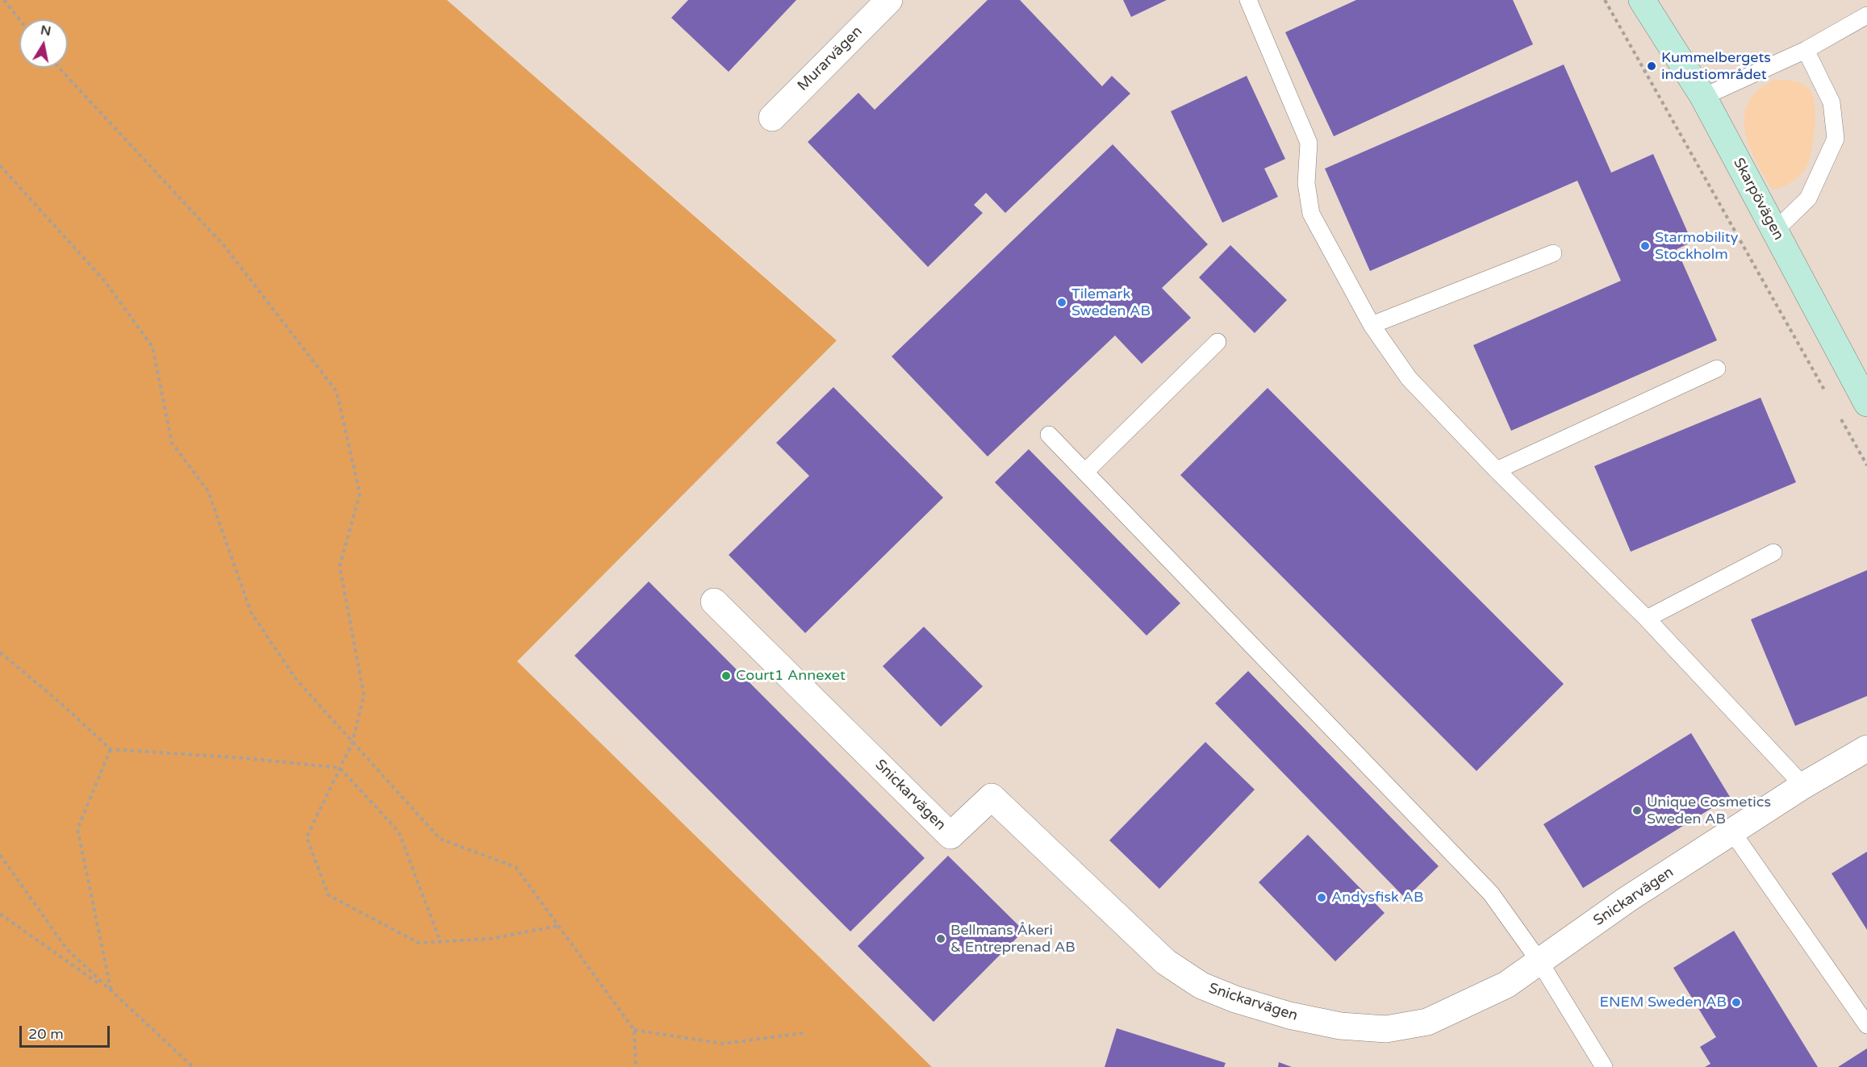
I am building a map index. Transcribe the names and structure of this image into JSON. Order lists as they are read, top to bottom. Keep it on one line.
{"streets":{"street":["Murarvägen","Skarpövägen","Snickarvägen"]},"places":["Kummelbergets industiområdet","Starmobility Stockholm","Tilemark Sweden AB","Court1 Annexet","Unique Cosmetics Sweden AB","Andysfisk AB","Bellmans Åkeri & Entreprenad AB","ENEM Sweden AB"],"scale_bar":"20 m","north":"top"}
